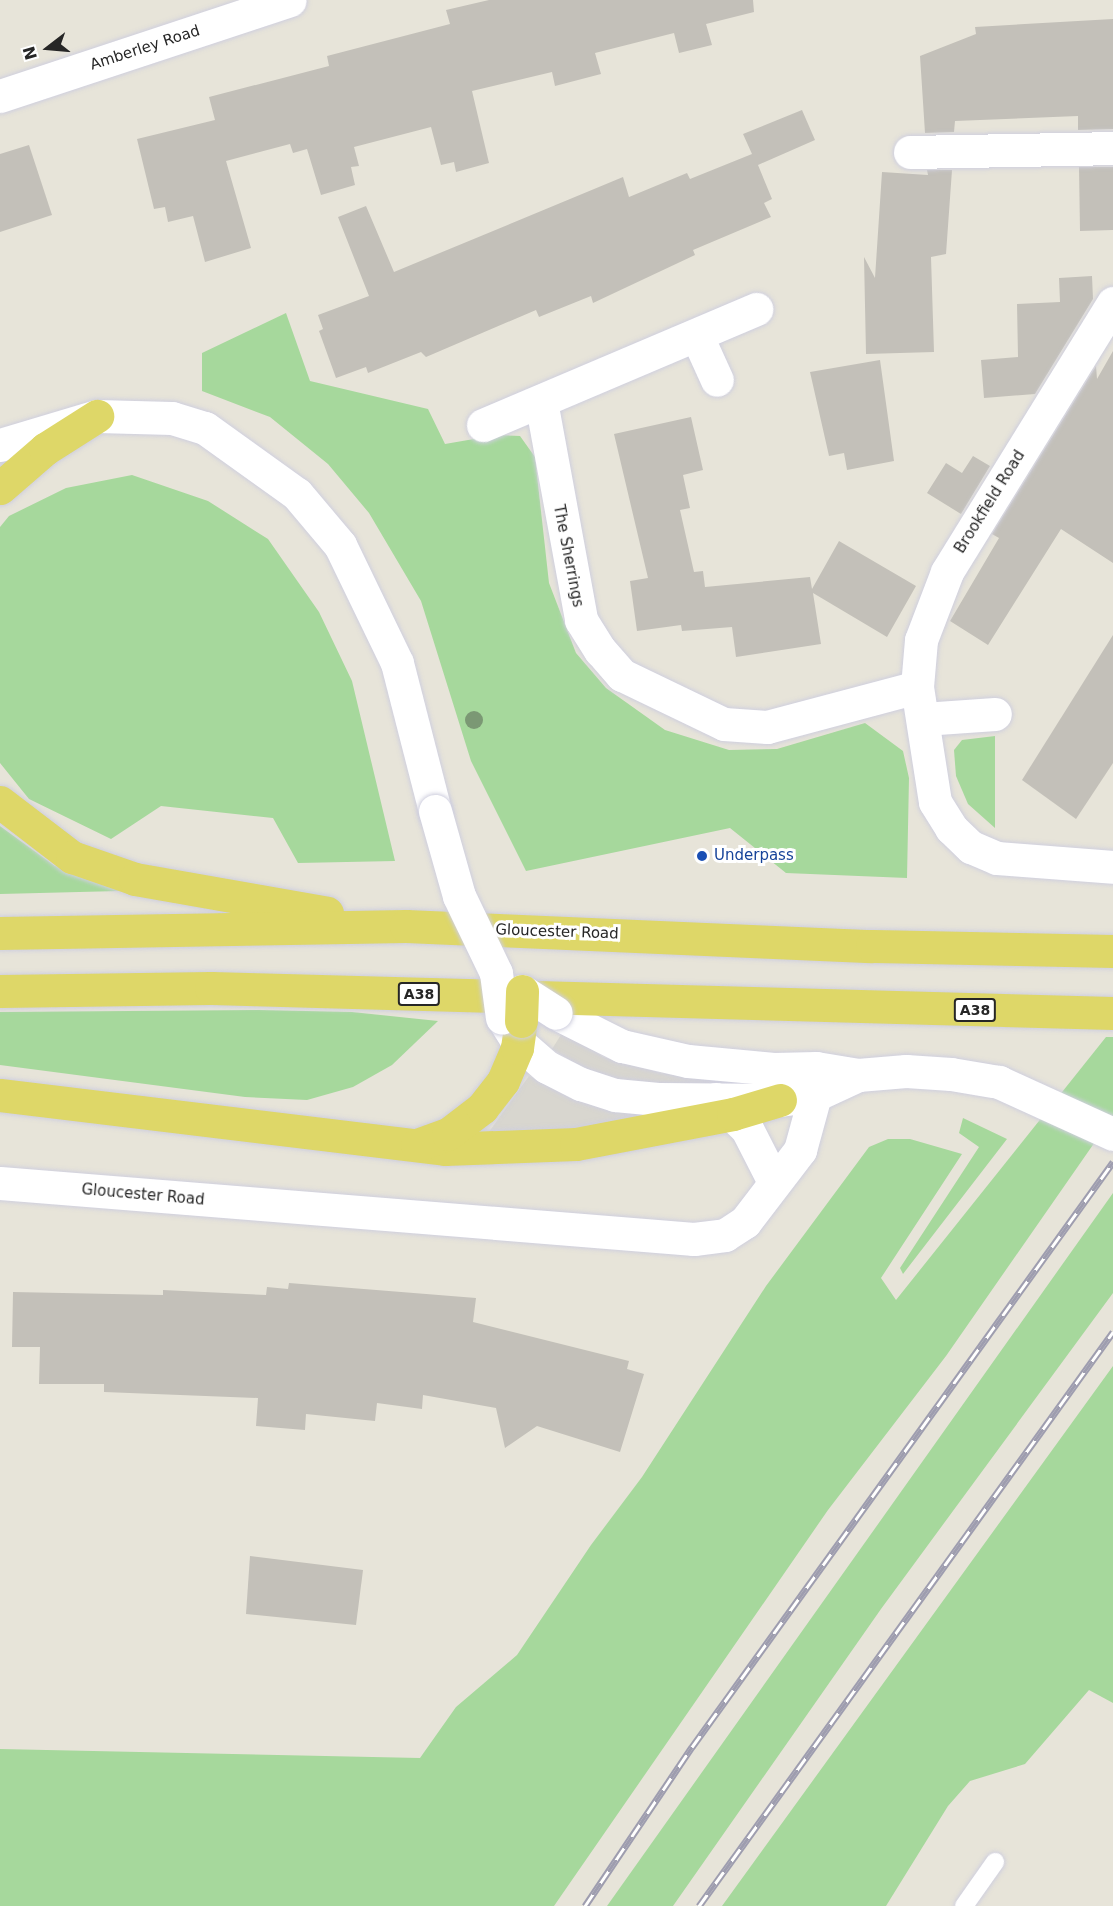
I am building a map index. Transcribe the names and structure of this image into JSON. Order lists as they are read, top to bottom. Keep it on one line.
{"streets":{"main road":["Gloucester Road","A38"],"street":["Amberley Road","Brookfield Road","The Sherrings"]},"crossings":[["Brookfield Road","The Sherrings"]],"places":["Underpass"],"north":"left"}
